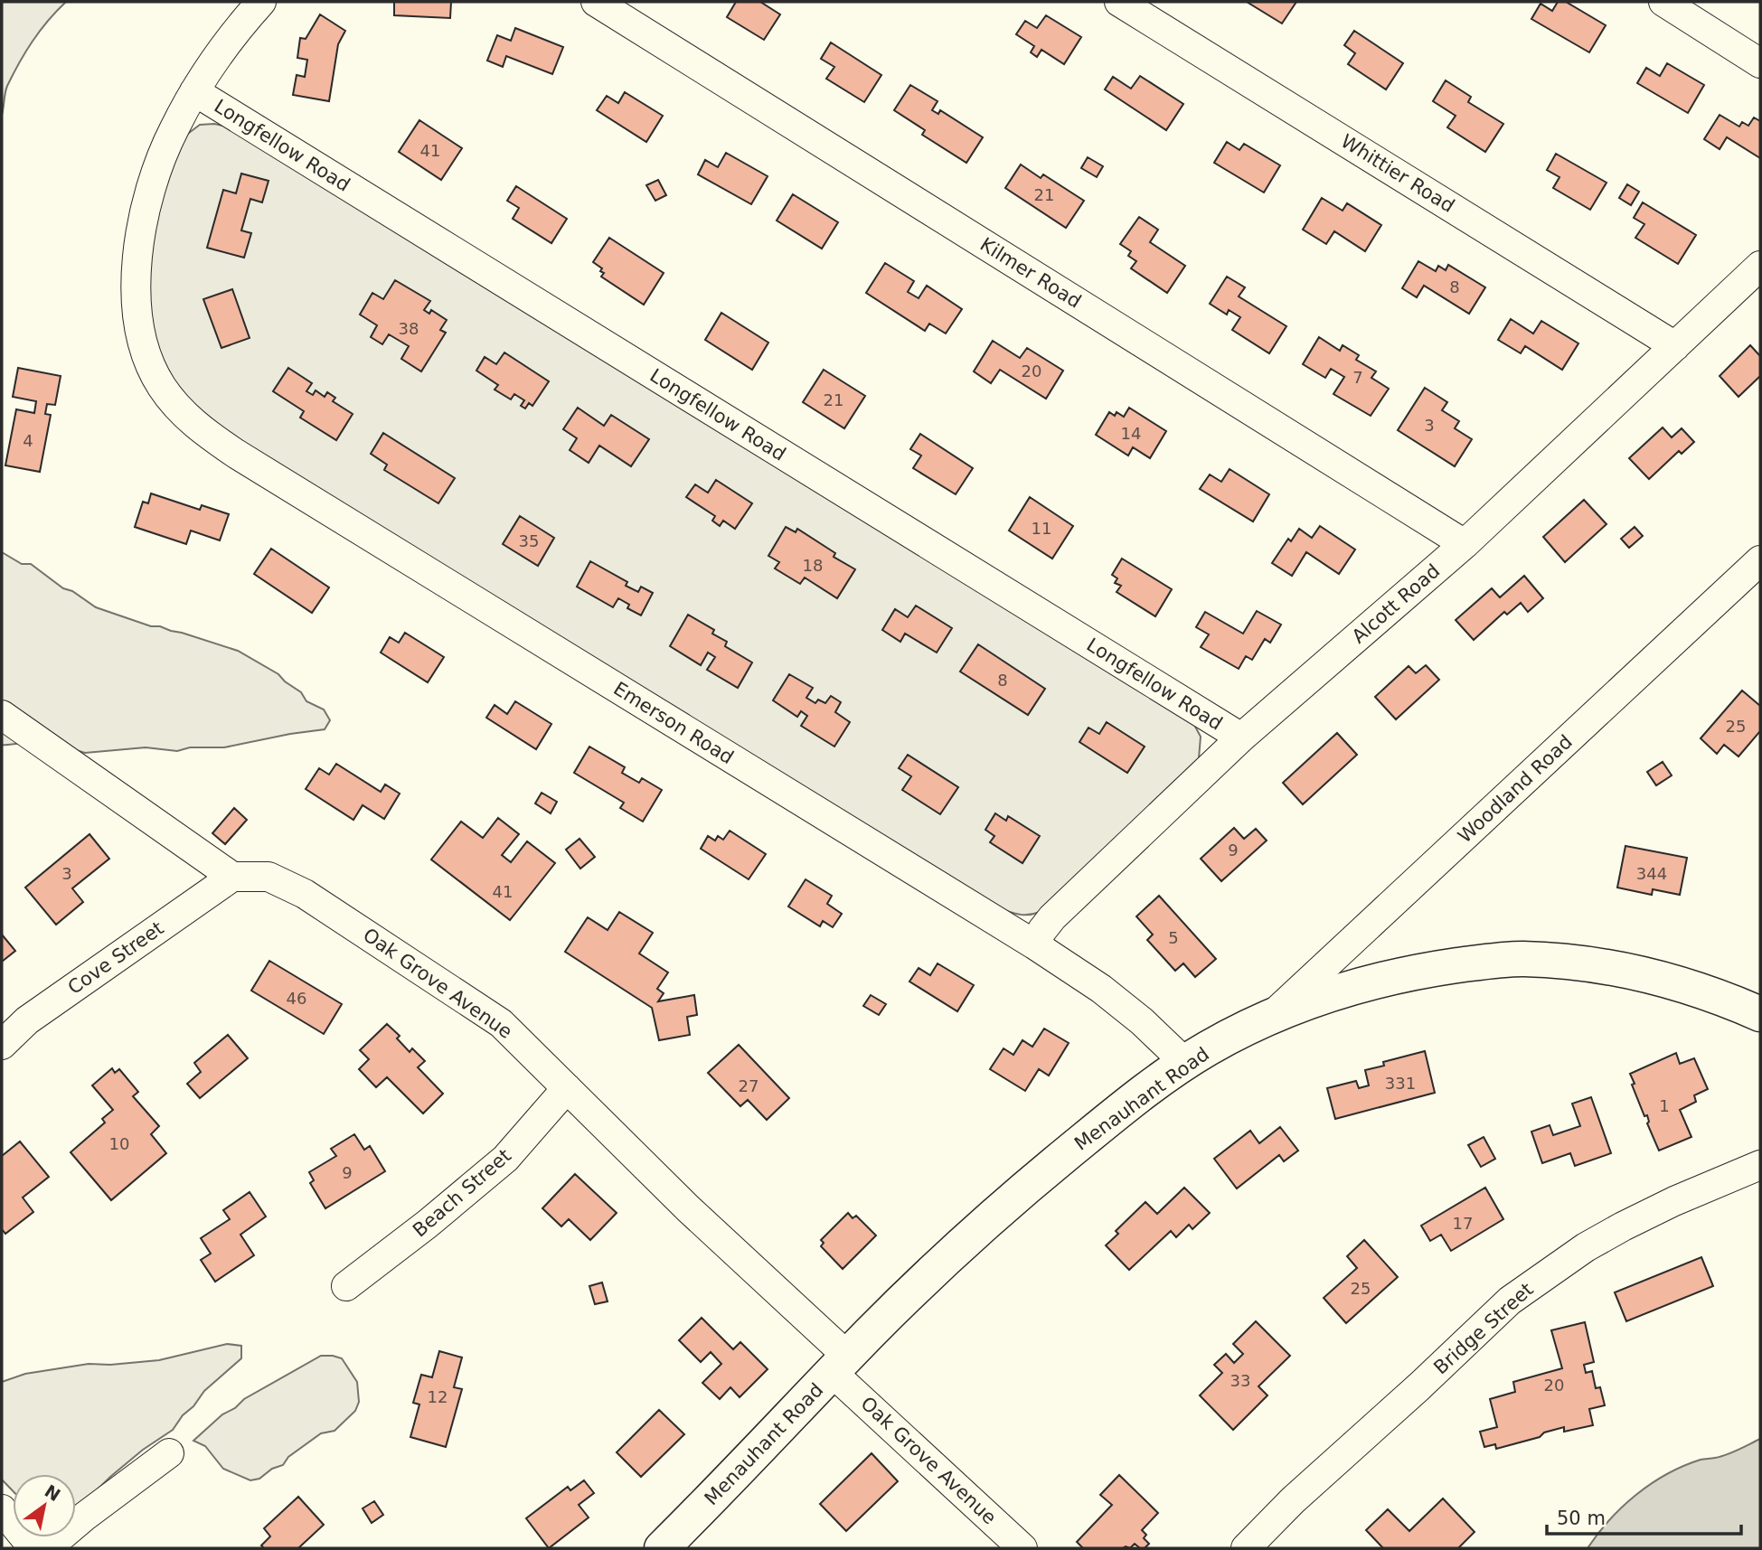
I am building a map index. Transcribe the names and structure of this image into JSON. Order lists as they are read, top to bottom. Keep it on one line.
{"streets":{"main road":["Menauhant Road"],"street":["Longfellow Road","Whittier Road","Kilmer Road","Alcott Road","Emerson Road","Woodland Road","Cove Street","Oak Grove Avenue","Beach Street","Bridge Street"]},"crossings":[["Longfellow Road","Alcott Road"],["Longfellow Road","Emerson Road"],["Whittier Road","Alcott Road"],["Kilmer Road","Alcott Road"],["Alcott Road","Emerson Road"],["Emerson Road","Menauhant Road"],["Woodland Road","Menauhant Road"],["Cove Street","Oak Grove Avenue"],["Oak Grove Avenue","Menauhant Road"],["Oak Grove Avenue","Beach Street"]],"house_numbers":["41","21","8","38","20","7","21","3","14","4","11","35","18","8","25","9","3","344","41","5","46","331","27","1","10","9","17","25","33","20","12"],"scale_bar":"50 m","north":"top right"}
